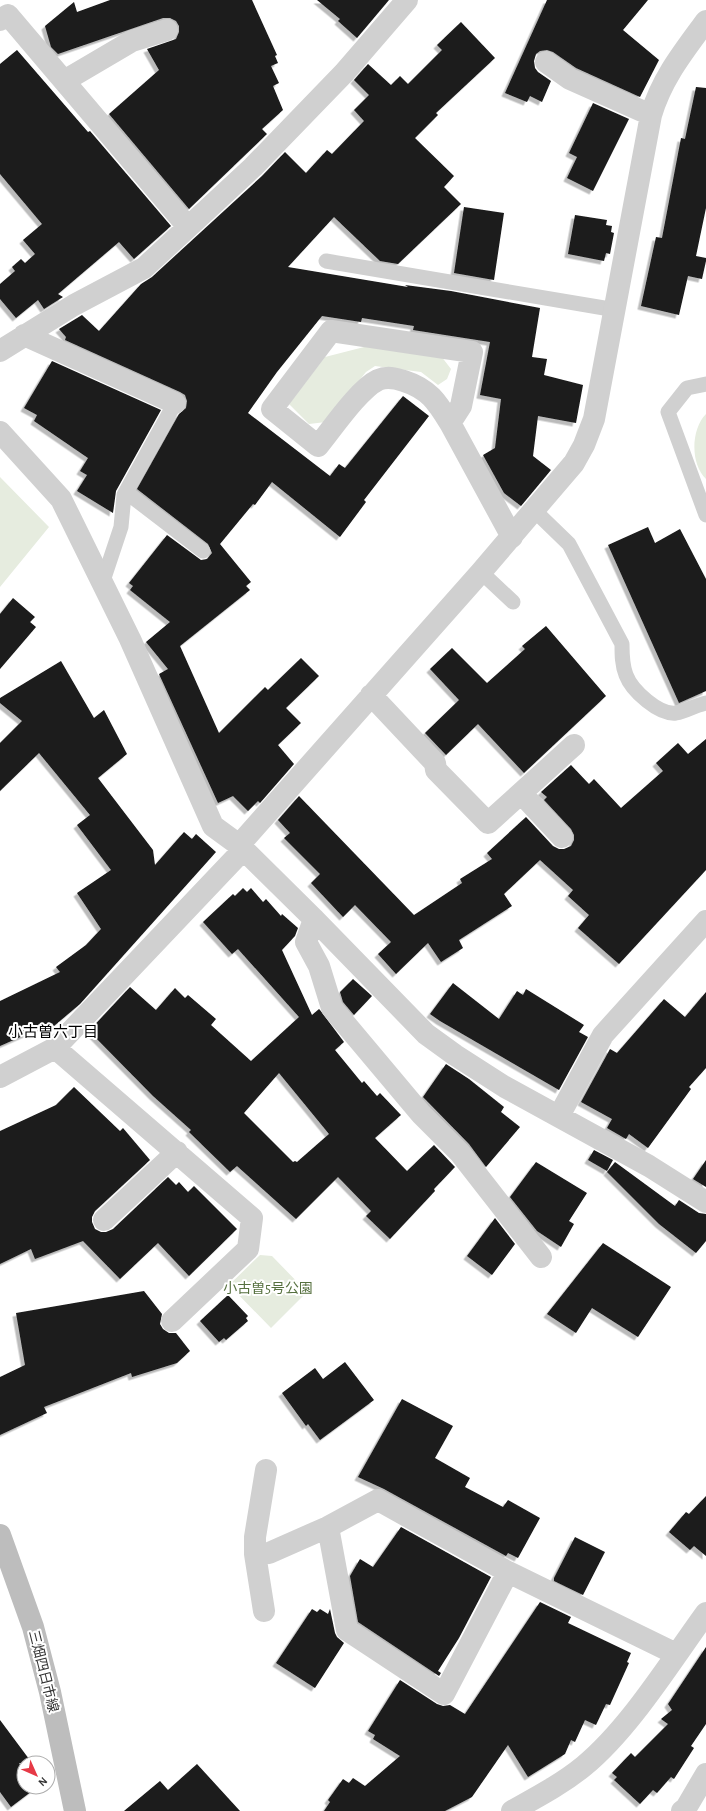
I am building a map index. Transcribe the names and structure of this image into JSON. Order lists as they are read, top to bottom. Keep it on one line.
{"streets":{"main road":["三畑四日市線"]},"districts":["小古曽六丁目"],"parks":["小古曽5号公園"],"north":"bottom right"}
